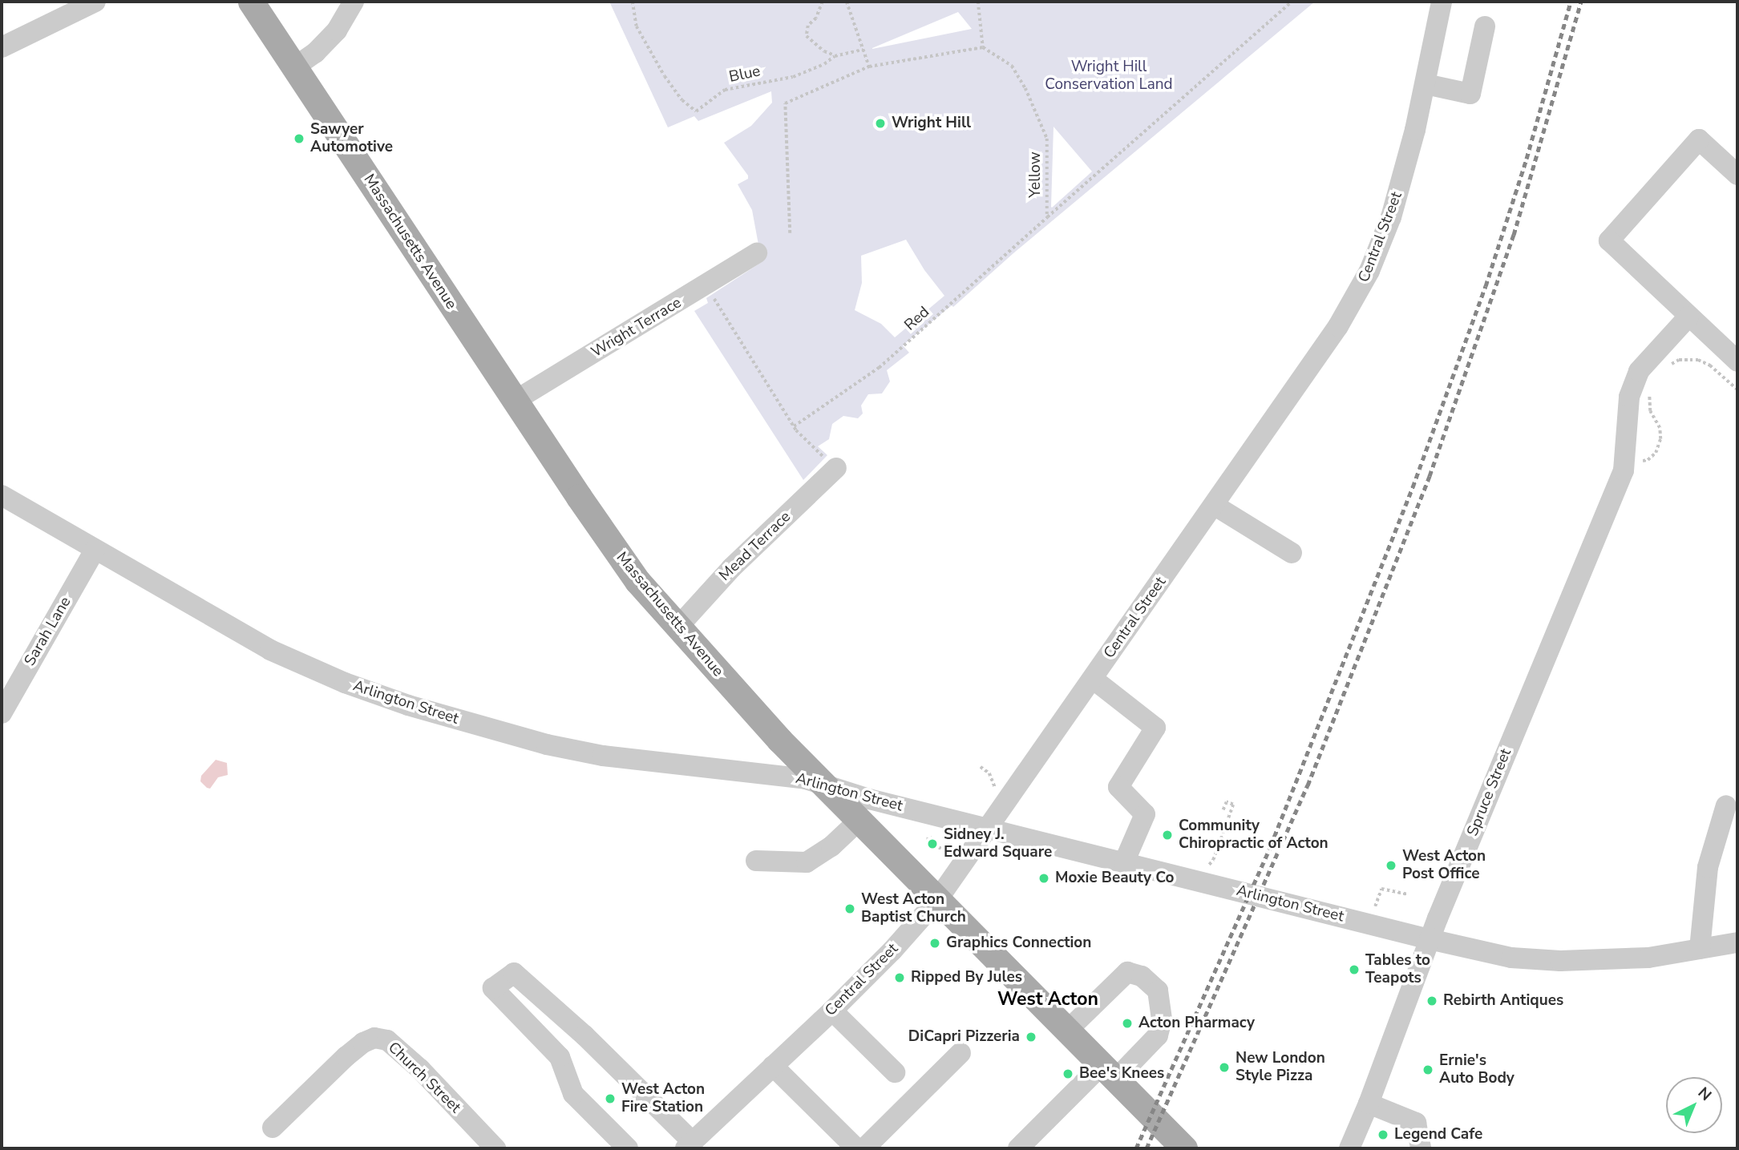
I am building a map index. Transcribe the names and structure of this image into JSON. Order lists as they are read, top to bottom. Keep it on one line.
{"streets":{"main road":["Massachusetts Avenue"],"street":["Central Street","Wright Terrace","Mead Terrace","Sarah Lane","Arlington Street","Spruce Street","Church Street"],"path":["Blue","Yellow","Red"]},"crossings":[["Yellow","Red"],["Central Street","Massachusetts Avenue"],["Central Street","Arlington Street"],["Massachusetts Avenue","Wright Terrace"],["Massachusetts Avenue","Mead Terrace"],["Massachusetts Avenue","Arlington Street"],["Sarah Lane","Arlington Street"],["Arlington Street","Spruce Street"]],"districts":["West Acton"],"parks":["Wright Hill Conservation Land"],"places":["Wright Hill","Sawyer Automotive","Community Chiropractic of Acton","Sidney J. Edward Square","West Acton Post Office","Moxie Beauty Co","West Acton Baptist Church","Graphics Connection","Tables to Teapots","Ripped By Jules","Rebirth Antiques","Acton Pharmacy","DiCapri Pizzeria","New London Style Pizza","Ernie's Auto Body","Bee's Knees","West Acton Fire Station","Legend Cafe"],"north":"top right"}
